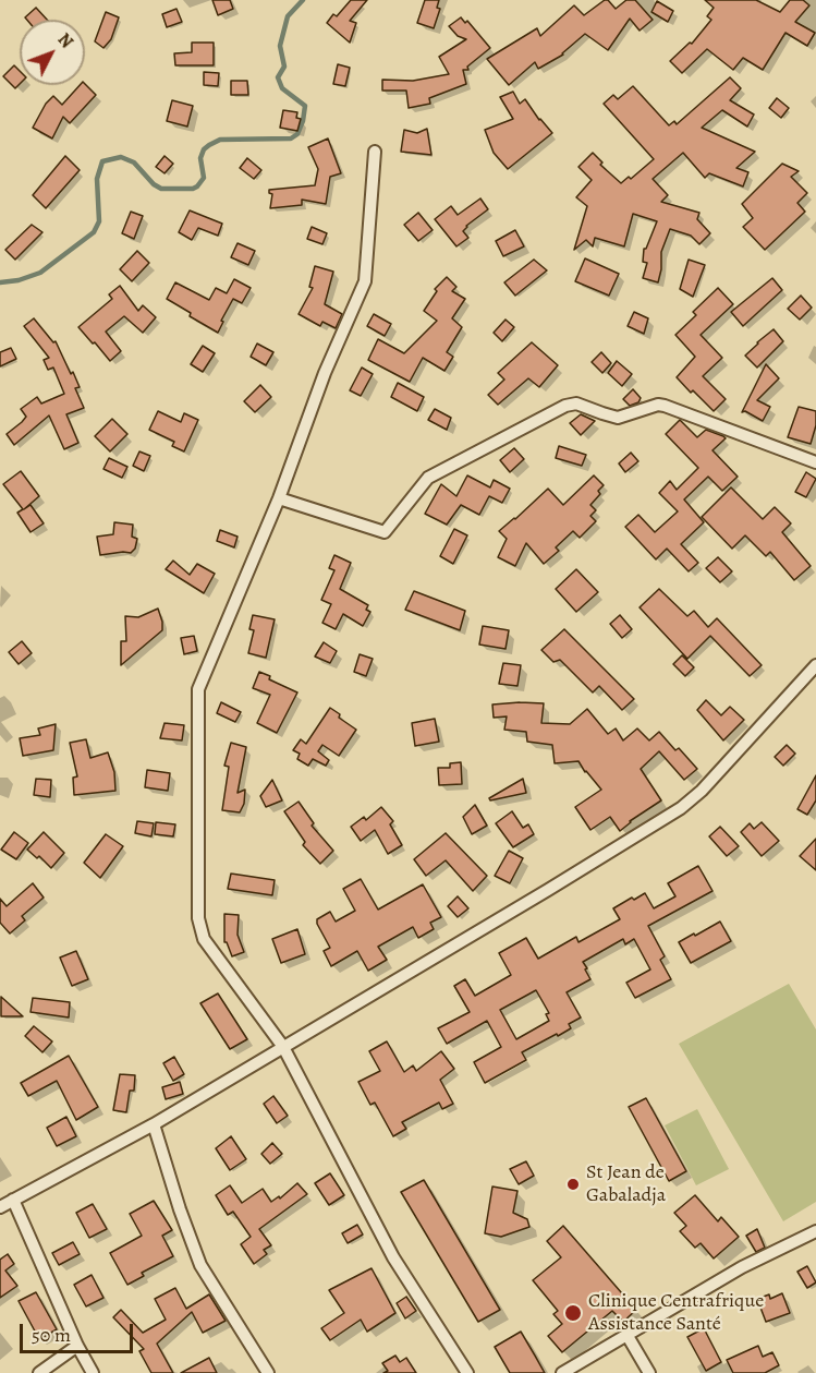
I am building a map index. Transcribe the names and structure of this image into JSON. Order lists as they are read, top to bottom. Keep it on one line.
{"places":["St Jean de Gabaladja","Clinique Centrafrique Assistance Santé"],"scale_bar":"50 m","north":"top right"}
